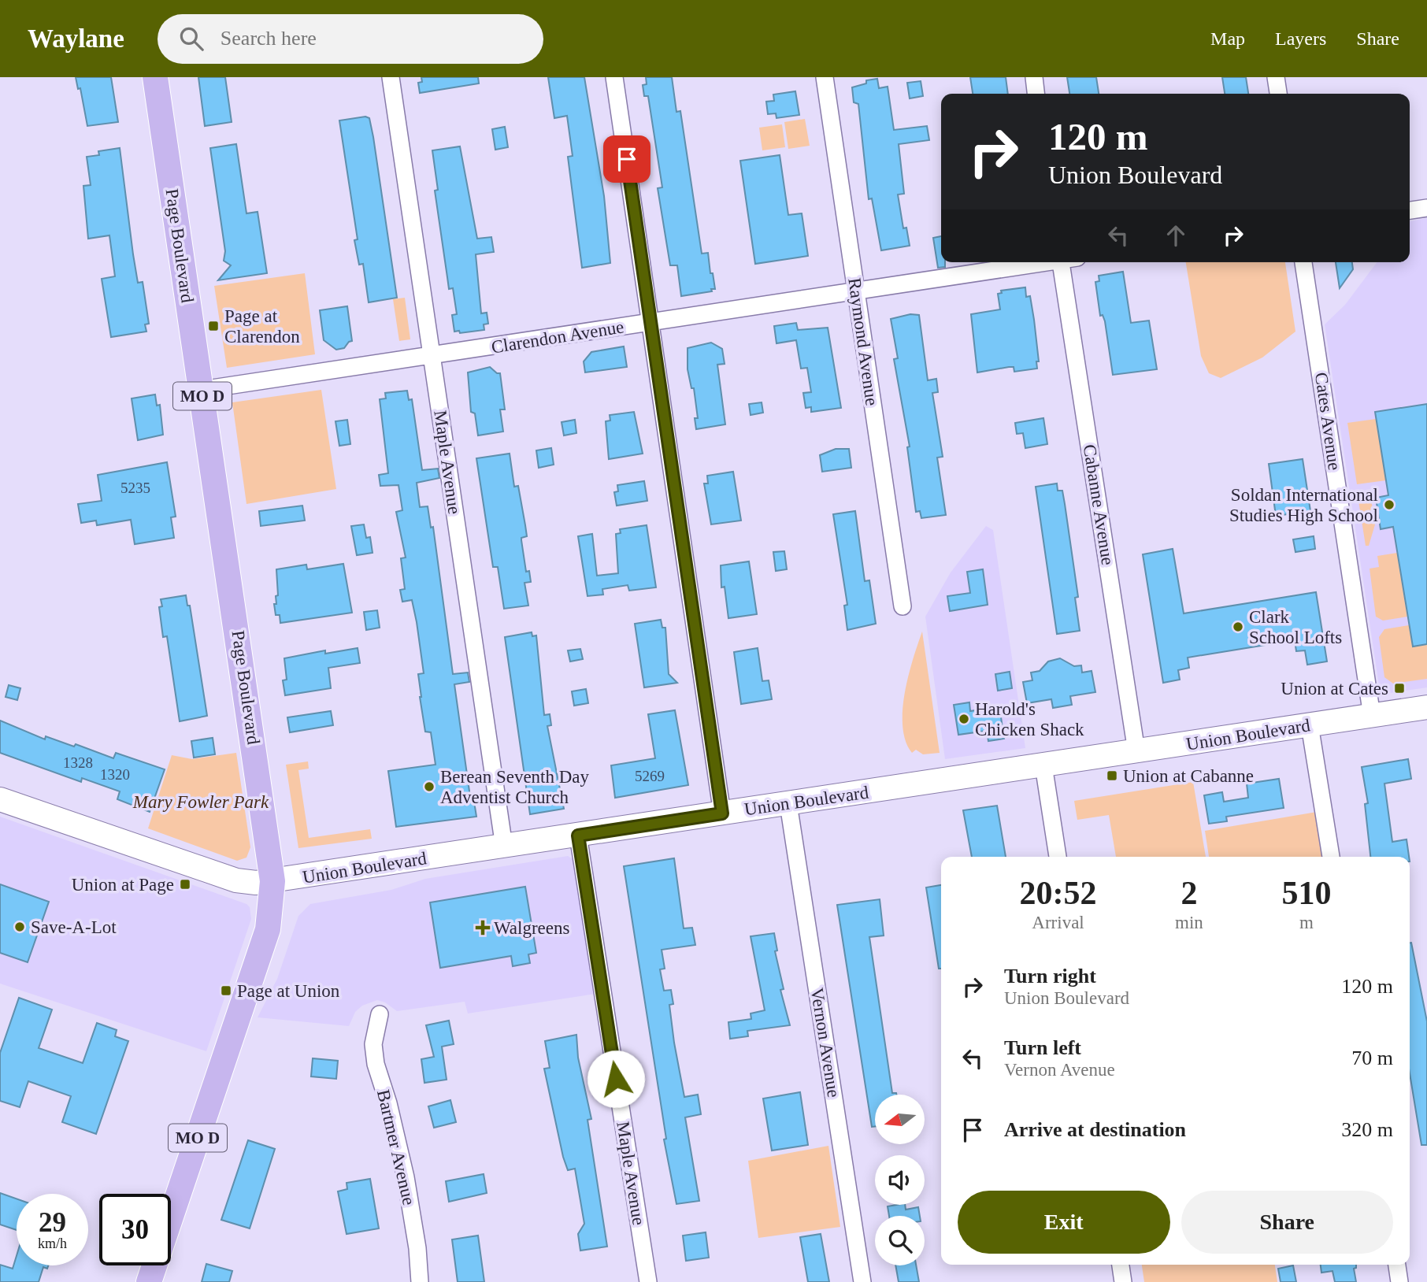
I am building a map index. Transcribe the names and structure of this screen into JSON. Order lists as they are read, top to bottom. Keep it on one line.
{"streets":{"main road":["Page Boulevard","MO D","Union Boulevard"],"street":["Clarendon Avenue","Raymond Avenue","Cates Avenue","Maple Avenue","Cabanne Avenue","Vernon Avenue","Bartmer Avenue"]},"crossings":[["Page Boulevard","Clarendon Avenue"],["Page Boulevard","Union Boulevard"],["Clarendon Avenue","Raymond Avenue"],["Clarendon Avenue","Maple Avenue"],["Cates Avenue","Union Boulevard"],["Maple Avenue","Union Boulevard"],["Cabanne Avenue","Union Boulevard"],["Union Boulevard","Vernon Avenue"]],"parks":["Mary Fowler Park"],"places":{"transit":["Page at Clarendon","Union at Cates","Union at Cabanne","Union at Page","Page at Union"],"other":["Soldan International Studies High School","Clark School Lofts","Harold's Chicken Shack","Berean Seventh Day Adventist Church","Save-A-Lot"],"health":["Walgreens"]},"house_numbers":["5235","1328","1320","5269"],"north":"left","page":{"header":"Waylane","search":"Search here","nav":["Map","Layers","Share"],"turn":["120 m","Union Boulevard"],"eta":["20:52","Arrival","2","min","510","m"],"list":[{"name":"Turn right","note":"Union Boulevard","value":"120 m"},{"name":"Turn left","note":"Vernon Avenue","value":"70 m"},{"name":"Arrive at destination","value":"320 m"}],"buttons":["Exit","Share"],"speed":"29 km/h","limit":"30"}}
